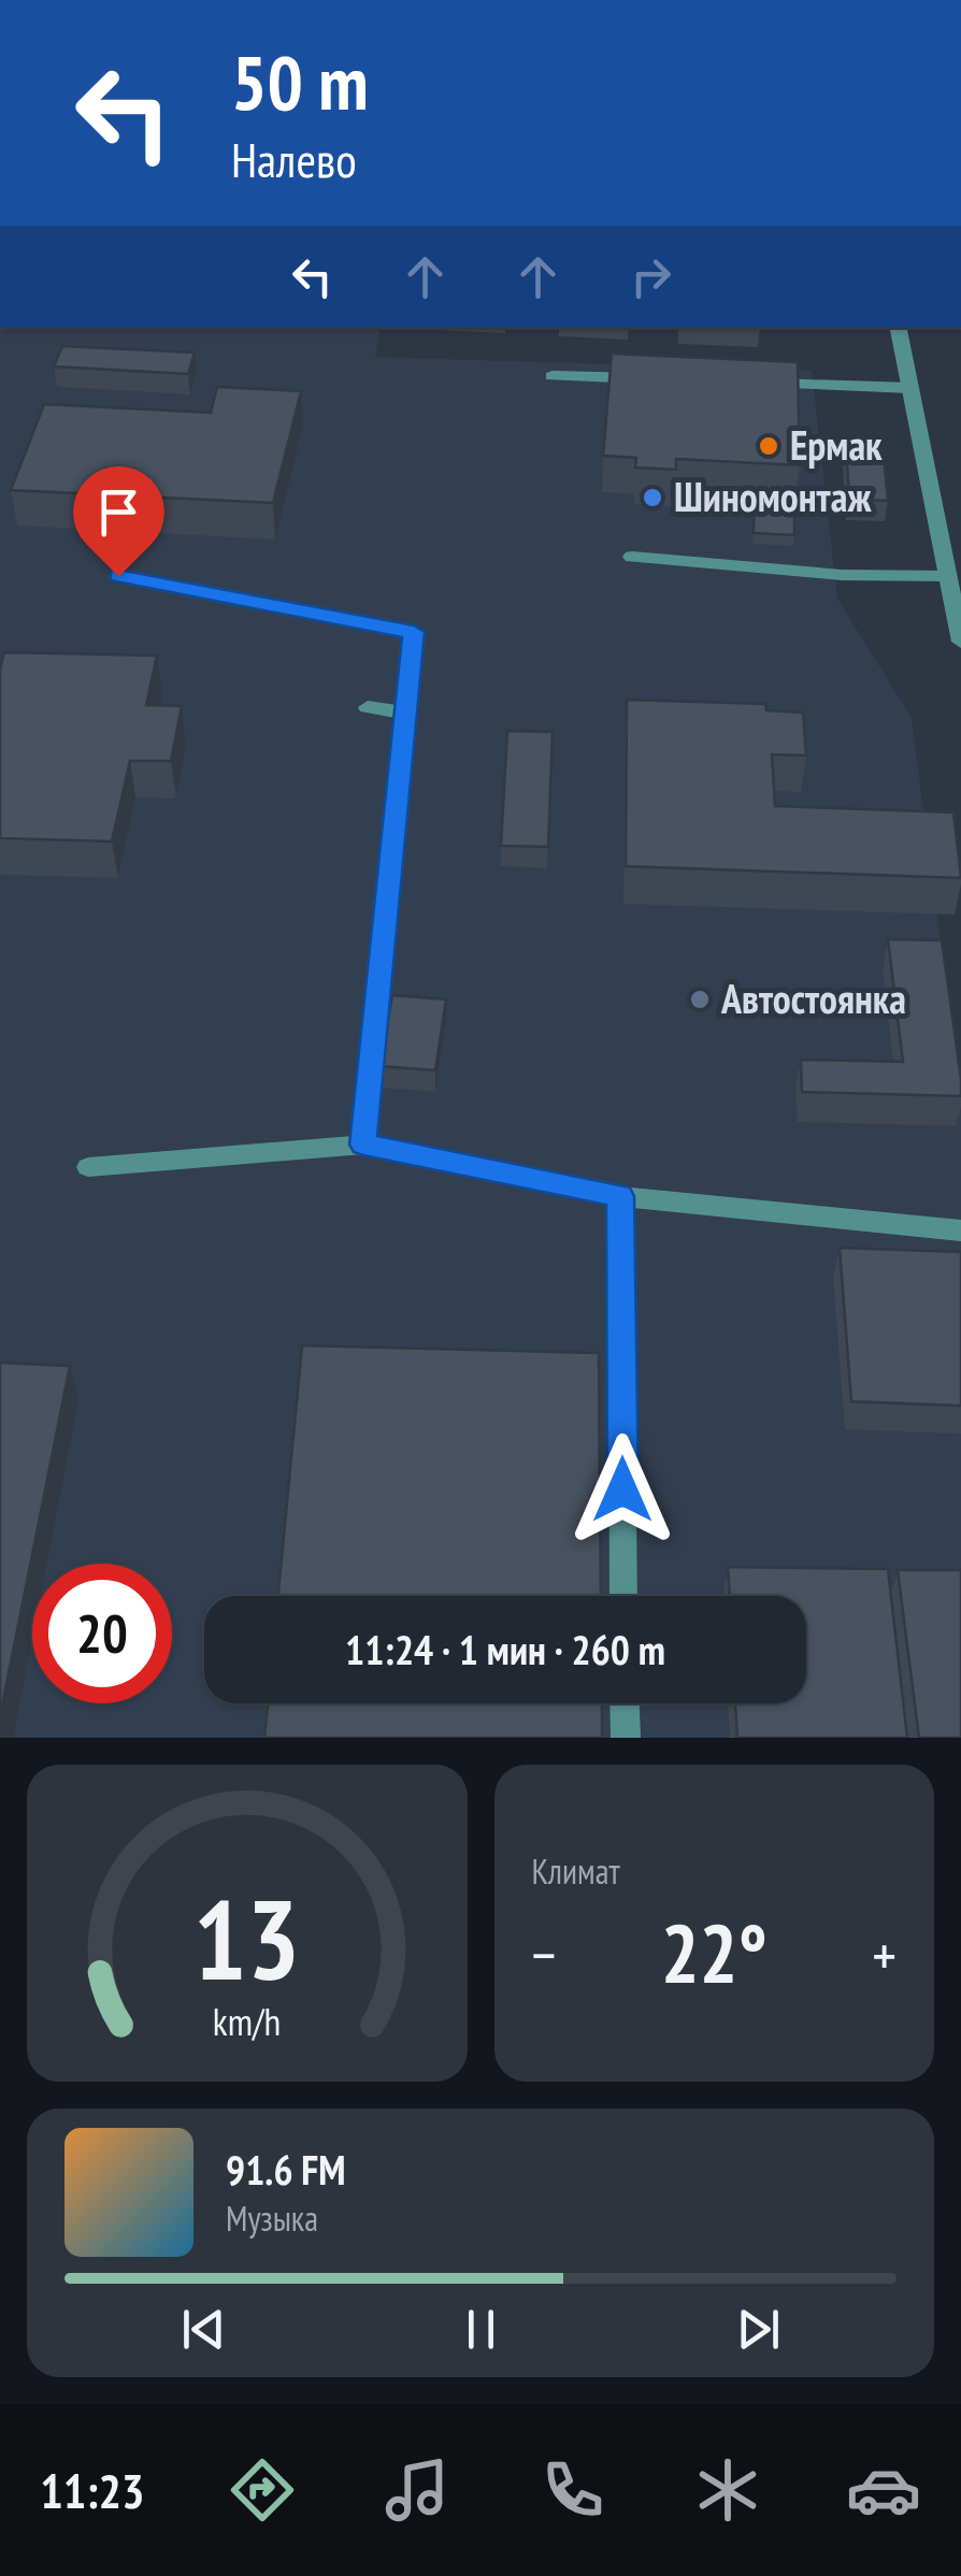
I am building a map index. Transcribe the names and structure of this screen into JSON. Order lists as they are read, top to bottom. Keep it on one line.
{"places":["Ермак","Шиномонтаж","Автостоянка"],"page":{"turn":["50 m","Налево"],"limit":"20","trip":"11:24 · 1 мин · 260 m","tile":"Климат","heat":["−","22°","+"],"song":["91.6 FM","Музыка"],"tabs":"11:23","gauge":["13","km/h"]}}
